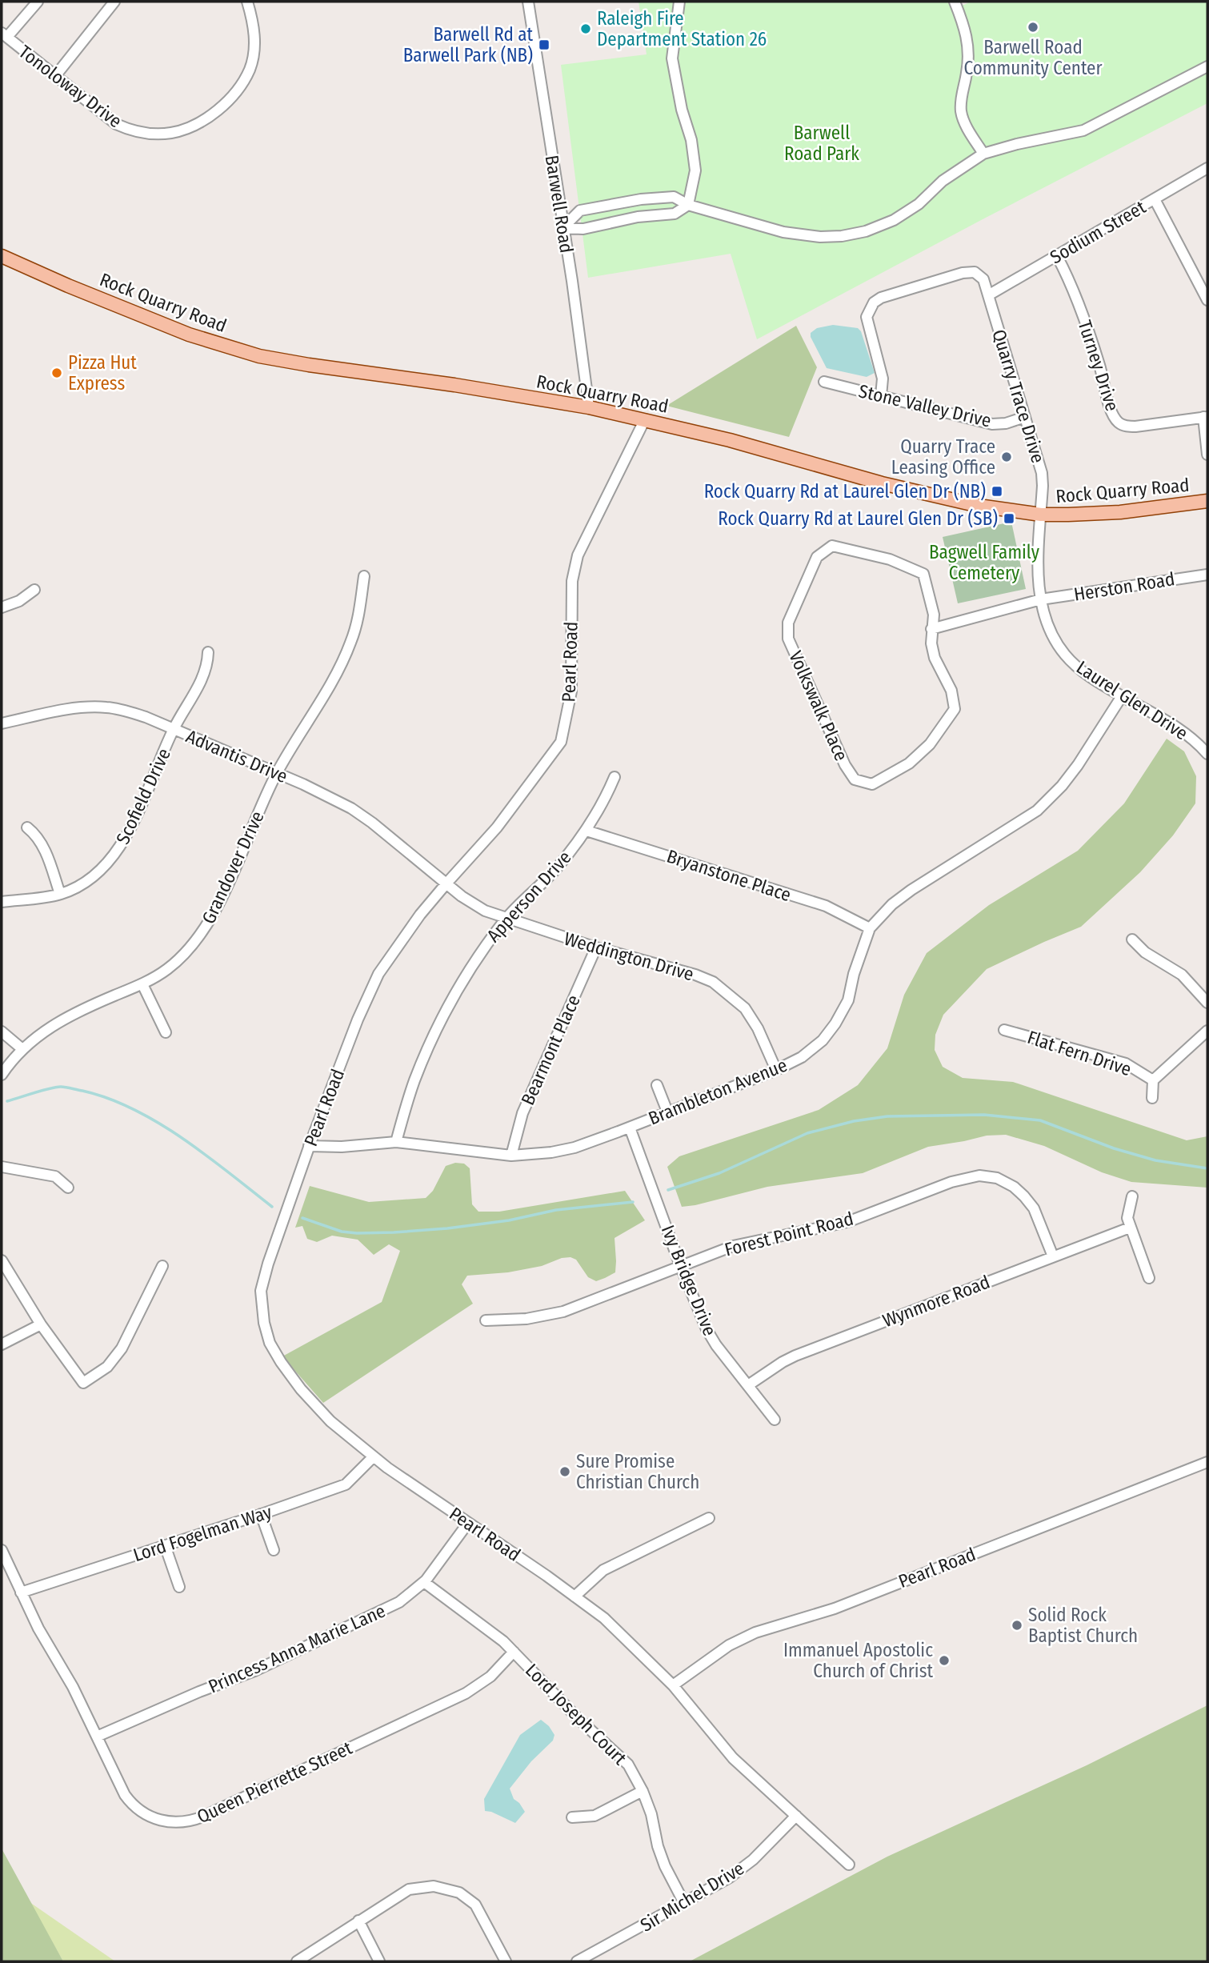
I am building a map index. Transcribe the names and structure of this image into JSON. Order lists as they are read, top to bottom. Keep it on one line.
{"streets":{"main road":["Rock Quarry Road"],"street":["Tonoloway Drive","Barwell Road","Sodium Street","Turney Drive","Quarry Trace Drive","Stone Valley Drive","Herston Road","Pearl Road","Laurel Glen Drive","Volkswalk Place","Advantis Drive","Scofield Drive","Grandover Drive","Bryanstone Place","Apperson Drive","Weddington Drive","Bearmont Place","Flat Fern Drive","Brambleton Avenue","Forest Point Road","Ivy Bridge Drive","Wynmore Road","Lord Fogelman Way","Princess Anna Marie Lane","Lord Joseph Court","Queen Pierrette Street","Sir Michel Drive"]},"crossings":[["Barwell Road","Rock Quarry Road"],["Sodium Street","Turney Drive"],["Sodium Street","Quarry Trace Drive"],["Rock Quarry Road","Quarry Trace Drive"],["Rock Quarry Road","Pearl Road"],["Rock Quarry Road","Laurel Glen Drive"],["Quarry Trace Drive","Stone Valley Drive"],["Quarry Trace Drive","Laurel Glen Drive"],["Herston Road","Laurel Glen Drive"],["Herston Road","Volkswalk Place"],["Pearl Road","Advantis Drive"],["Pearl Road","Weddington Drive"],["Pearl Road","Brambleton Avenue"],["Pearl Road","Lord Fogelman Way"],["Pearl Road","Princess Anna Marie Lane"],["Pearl Road","Sir Michel Drive"],["Laurel Glen Drive","Brambleton Avenue"],["Advantis Drive","Scofield Drive"],["Advantis Drive","Grandover Drive"],["Advantis Drive","Weddington Drive"],["Bryanstone Place","Apperson Drive"],["Bryanstone Place","Brambleton Avenue"],["Apperson Drive","Weddington Drive"],["Apperson Drive","Brambleton Avenue"],["Weddington Drive","Bearmont Place"],["Weddington Drive","Brambleton Avenue"],["Bearmont Place","Brambleton Avenue"],["Brambleton Avenue","Ivy Bridge Drive"],["Forest Point Road","Ivy Bridge Drive"],["Forest Point Road","Wynmore Road"],["Ivy Bridge Drive","Wynmore Road"],["Lord Fogelman Way","Queen Pierrette Street"],["Princess Anna Marie Lane","Lord Joseph Court"],["Princess Anna Marie Lane","Queen Pierrette Street"],["Lord Joseph Court","Queen Pierrette Street"],["Lord Joseph Court","Sir Michel Drive"]],"parks":["Barwell Road Park","Bagwell Family Cemetery"],"places":{"other":["Barwell Road Community Center","Raleigh Fire Department Station 26","Pizza Hut Express","Quarry Trace Leasing Office","Sure Promise Christian Church","Solid Rock Baptist Church","Immanuel Apostolic Church of Christ"],"transit":["Barwell Rd at Barwell Park (NB)","Rock Quarry Rd at Laurel Glen Dr (NB)","Rock Quarry Rd at Laurel Glen Dr (SB)"]}}
